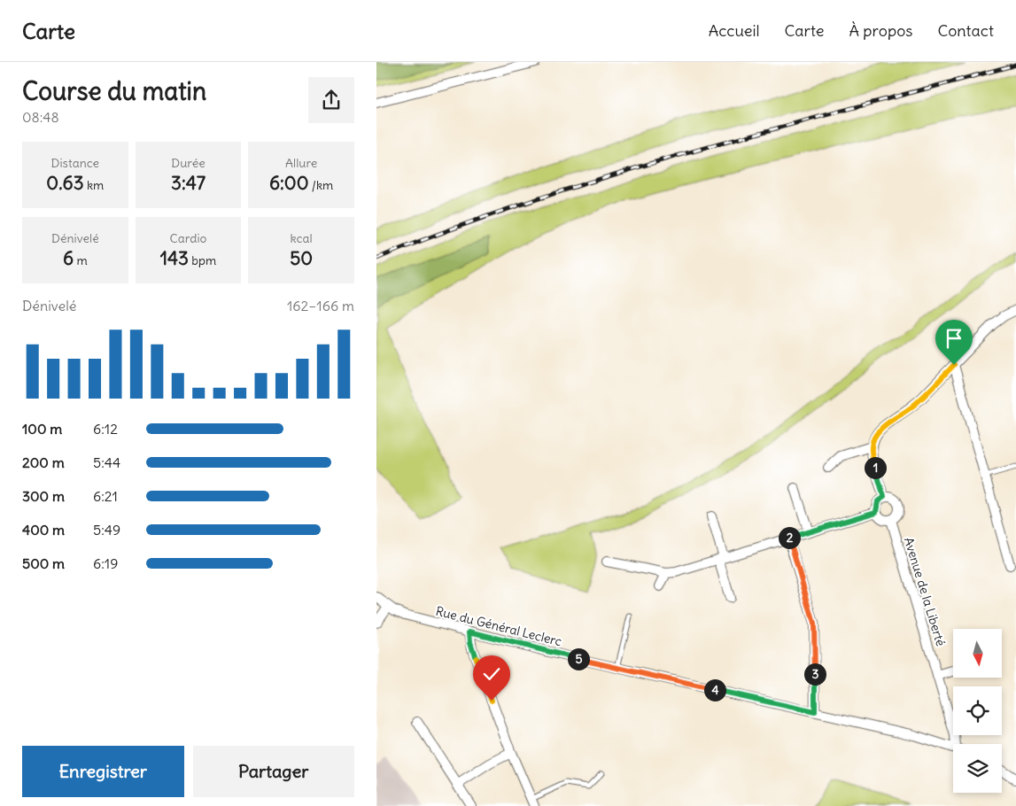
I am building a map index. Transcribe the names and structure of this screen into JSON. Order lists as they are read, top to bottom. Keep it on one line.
{"streets":{"street":["Avenue de la Liberté","Rue du Général Leclerc"]},"north":"bottom","page":{"header":"Carte","nav":["Accueil","Carte","À propos","Contact"],"heading":["Course du matin","08:48"],"stats":[["Distance","0.63 km"],["Durée","3:47"],["Allure","6:00 /km"],["Dénivelé","6 m"],["Cardio","143 bpm"],["kcal","50"]],"chart":["Dénivelé","162–166 m"],"list":[{"name":"100 m","note":"6:12"},{"name":"200 m","note":"5:44"},{"name":"300 m","note":"6:21"},{"name":"400 m","note":"5:49"},{"name":"500 m","note":"6:19"}],"pins":["1","2","5","3","4"],"buttons":["Enregistrer","Partager"]}}
